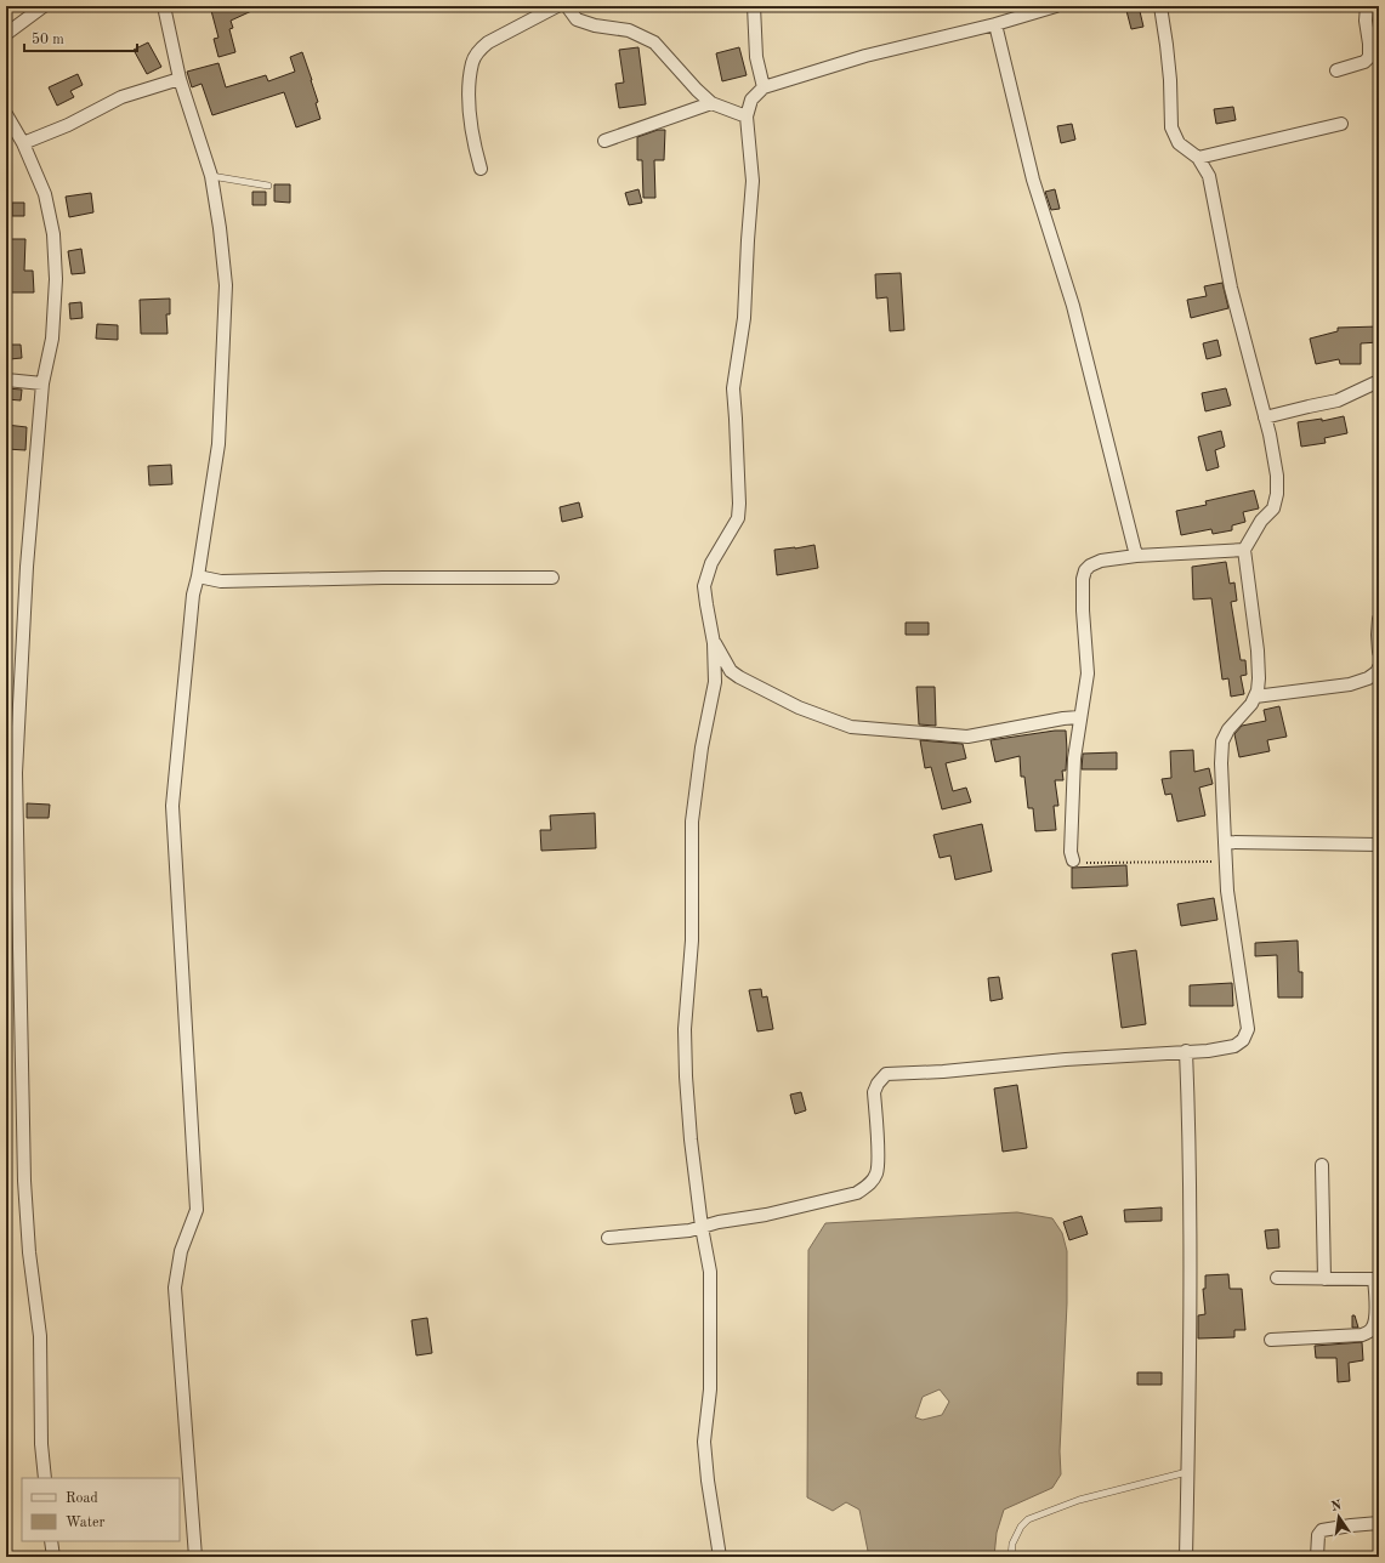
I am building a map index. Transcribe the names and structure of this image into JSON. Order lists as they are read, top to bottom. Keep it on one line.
{"legend":["Road","Water"],"scale_bar":"50 m","north":"top"}
